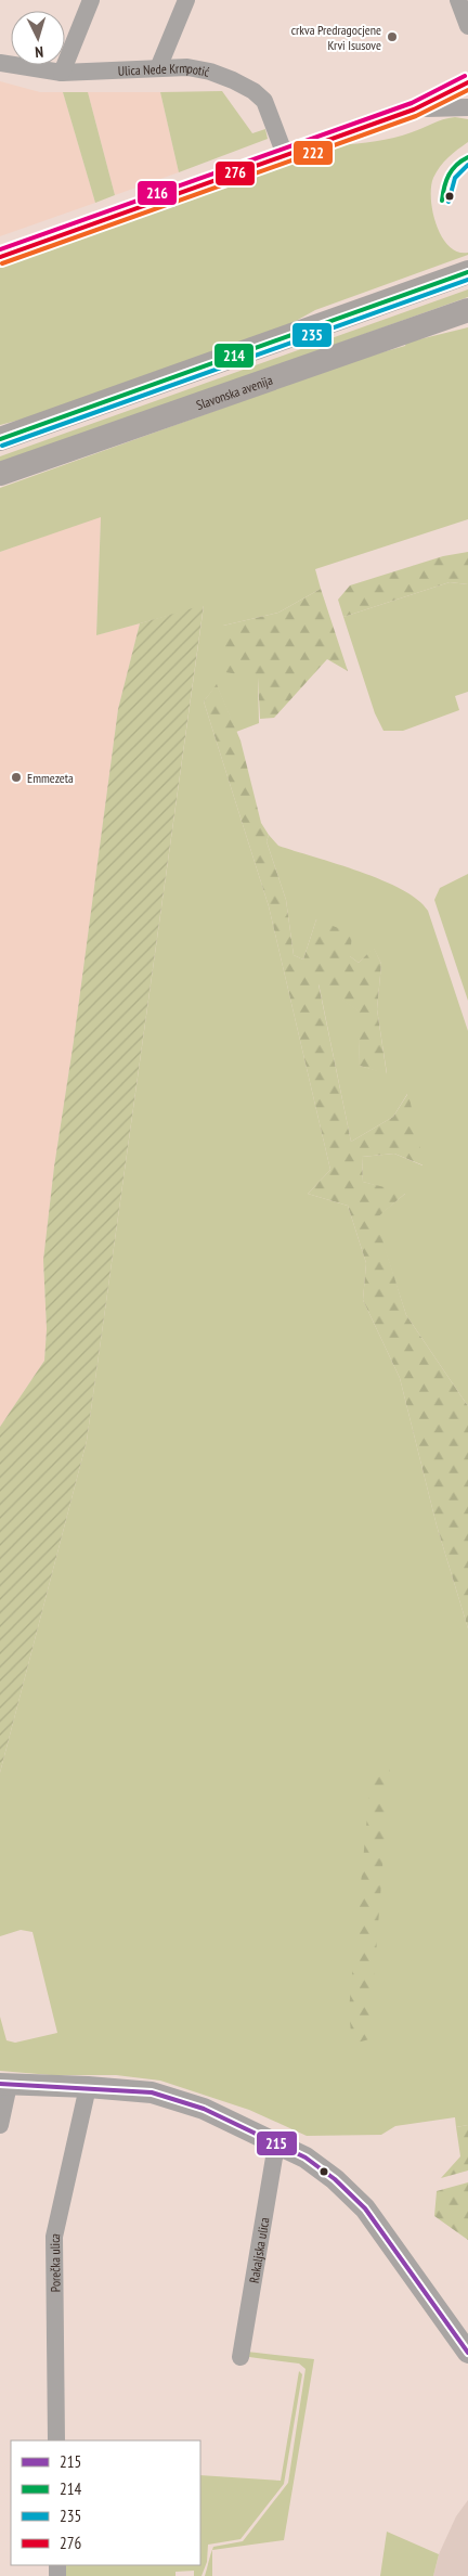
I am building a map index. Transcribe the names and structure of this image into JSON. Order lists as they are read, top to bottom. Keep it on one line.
{"streets":{"main road":["Slavonska avenija"],"street":["Ulica Nede Krmpotić","Rakaljska ulica","Porečka ulica"]},"places":["crkva Predragocjene Krvi Isusove","Emmezeta"],"lines":["transit line 216","transit line 276","transit line 222","transit line 214","transit line 235","transit line 215"],"legend":["215","214","235","276"],"north":"bottom"}
